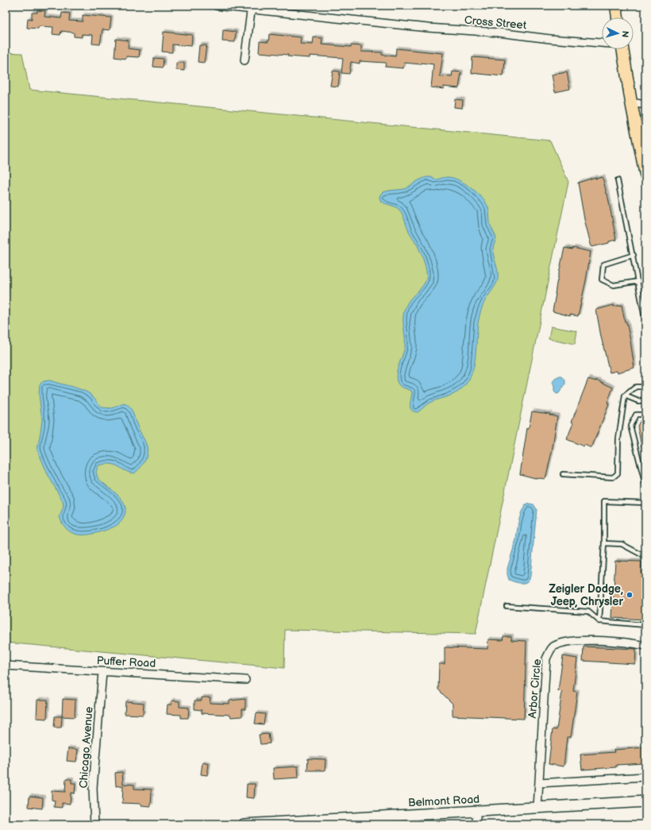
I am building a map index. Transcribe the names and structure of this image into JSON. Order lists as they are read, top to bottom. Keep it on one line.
{"streets":{"main road":["Belmont Road"],"street":["Cross Street","Puffer Road","Arbor Circle","Chicago Avenue"]},"crossings":[["Puffer Road","Chicago Avenue"],["Arbor Circle","Belmont Road"]],"places":["Zeigler Dodge, Jeep, Chrysler"],"north":"right"}
